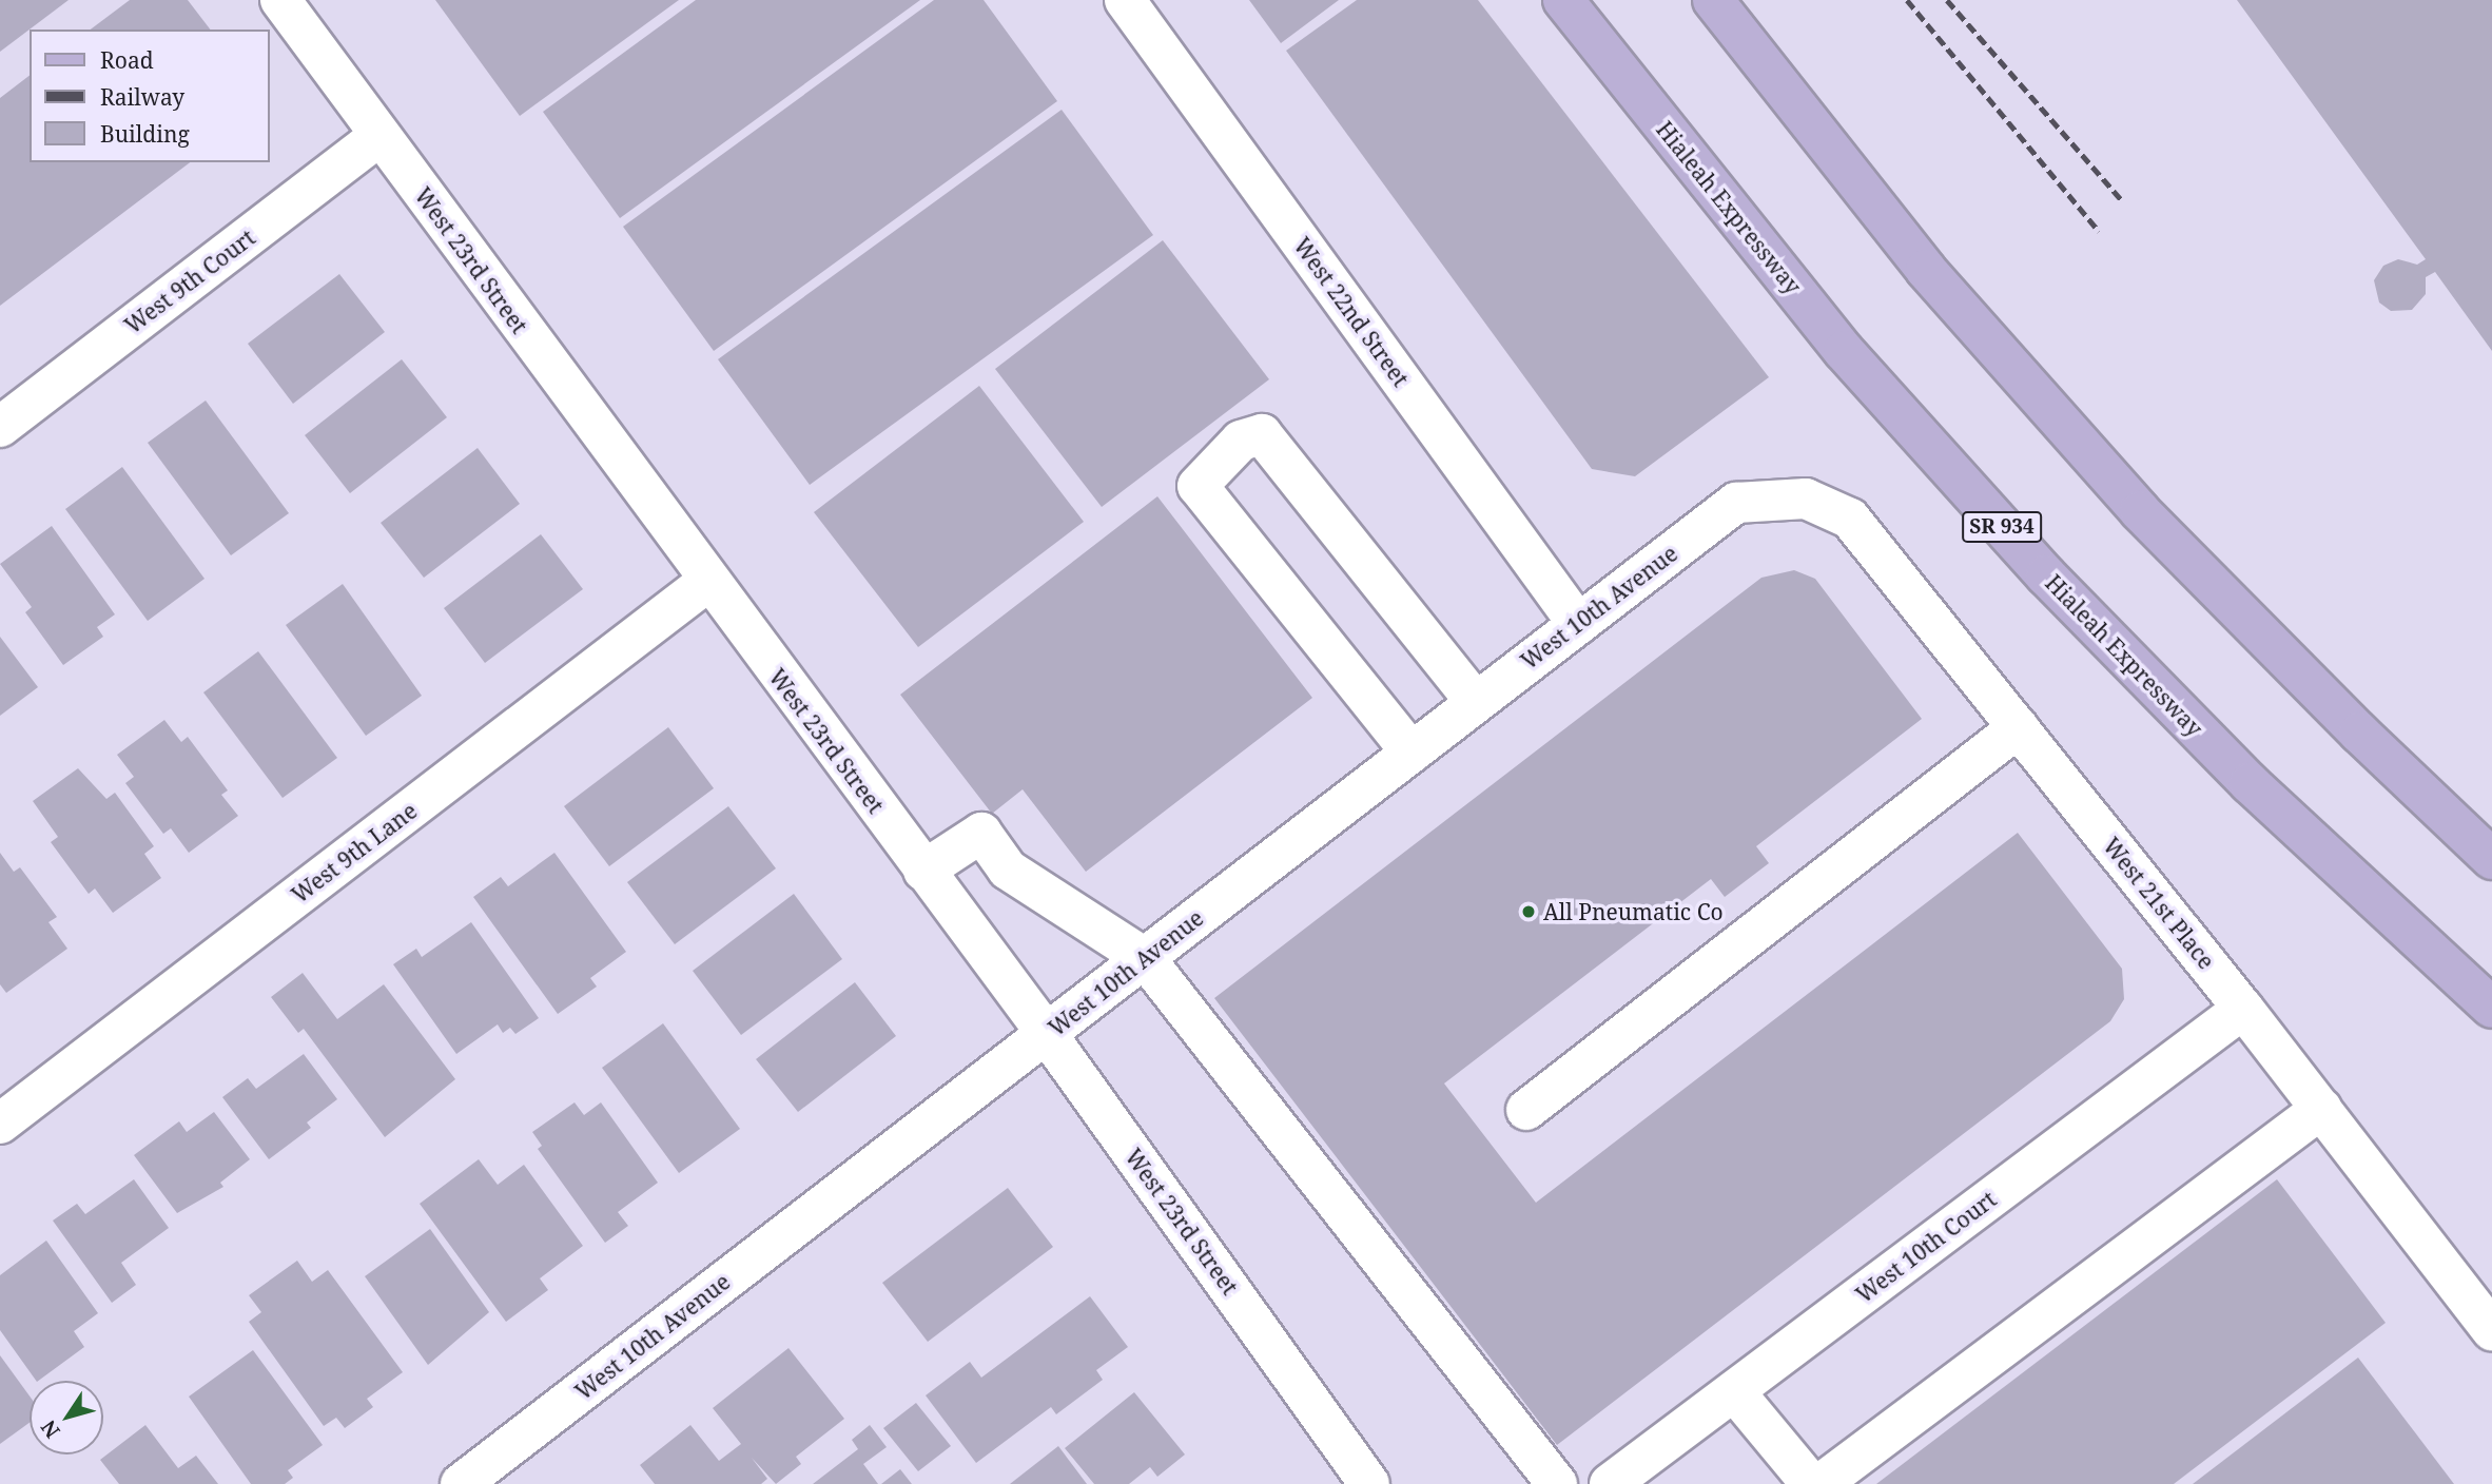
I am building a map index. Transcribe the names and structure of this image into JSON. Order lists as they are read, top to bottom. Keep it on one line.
{"streets":{"main road":["Hialeah Expressway","SR 934"],"street":["West 23rd Street","West 9th Court","West 22nd Street","West 10th Avenue","West 9th Lane","West 21st Place","West 10th Court"]},"crossings":[["West 23rd Street","West 9th Court"],["West 23rd Street","West 10th Avenue"],["West 23rd Street","West 9th Lane"],["West 22nd Street","West 10th Avenue"],["West 10th Avenue","West 21st Place"],["West 21st Place","West 10th Court"]],"places":["All Pneumatic Co"],"legend":["Road","Railway","Building"],"north":"bottom left"}
